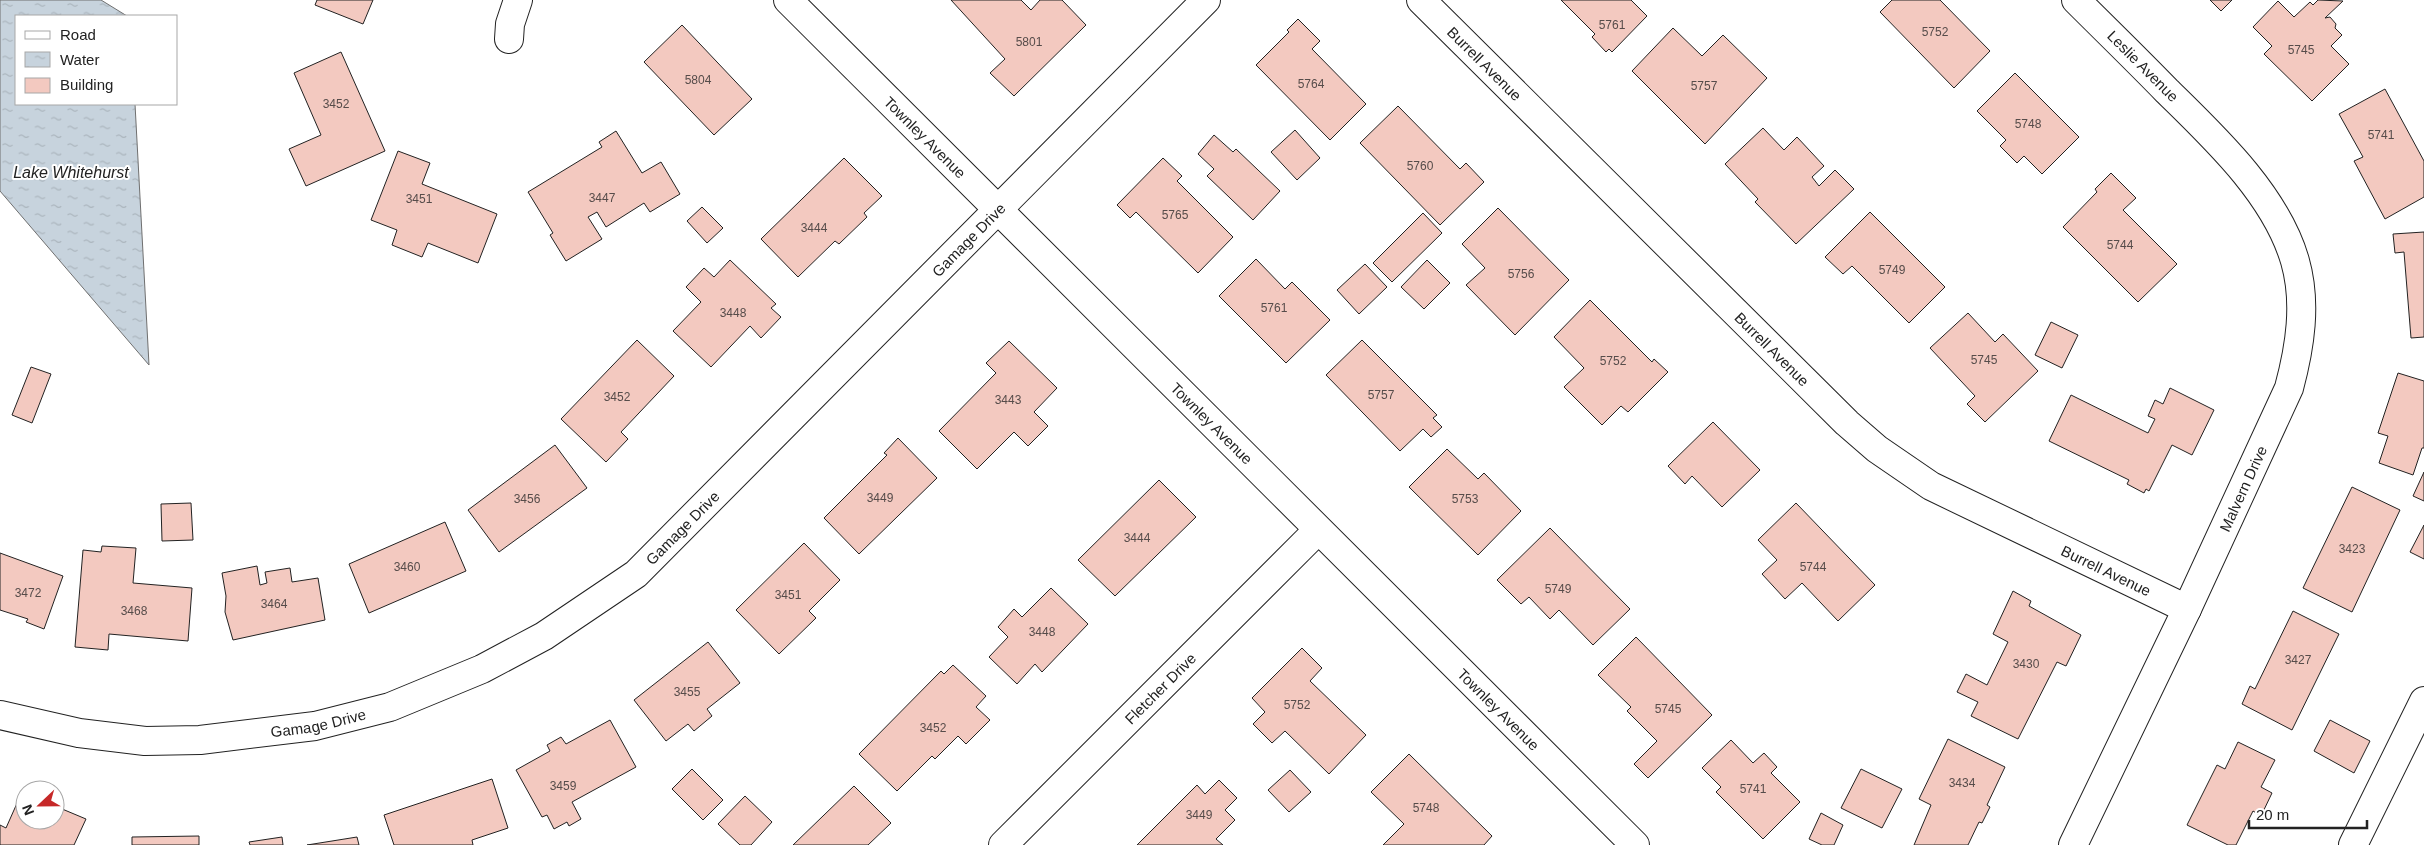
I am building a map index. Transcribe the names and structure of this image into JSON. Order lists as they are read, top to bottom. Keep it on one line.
{"streets":{"street":["Burrell Avenue","Leslie Avenue","Townley Avenue","Gamage Drive","Malvern Drive","Fletcher Drive"]},"crossings":[["Burrell Avenue","Malvern Drive"],["Leslie Avenue","Malvern Drive"],["Townley Avenue","Gamage Drive"],["Townley Avenue","Fletcher Drive"]],"water":["Lake Whitehurst"],"house_numbers":["5761","5752","5801","5745","5804","5764","5757","3452","5748","5741","5760","3447","3451","5765","3444","5744","5749","5756","5761","3448","5745","5752","5757","3452","3443","3449","3456","5753","3444","3423","3460","5744","5749","3472","3451","3464","3468","3448","3427","3430","3455","5752","5745","3452","3434","3459","5741","5748","3449"],"legend":["Road","Water","Building"],"scale_bar":"20 m","north":"left"}
